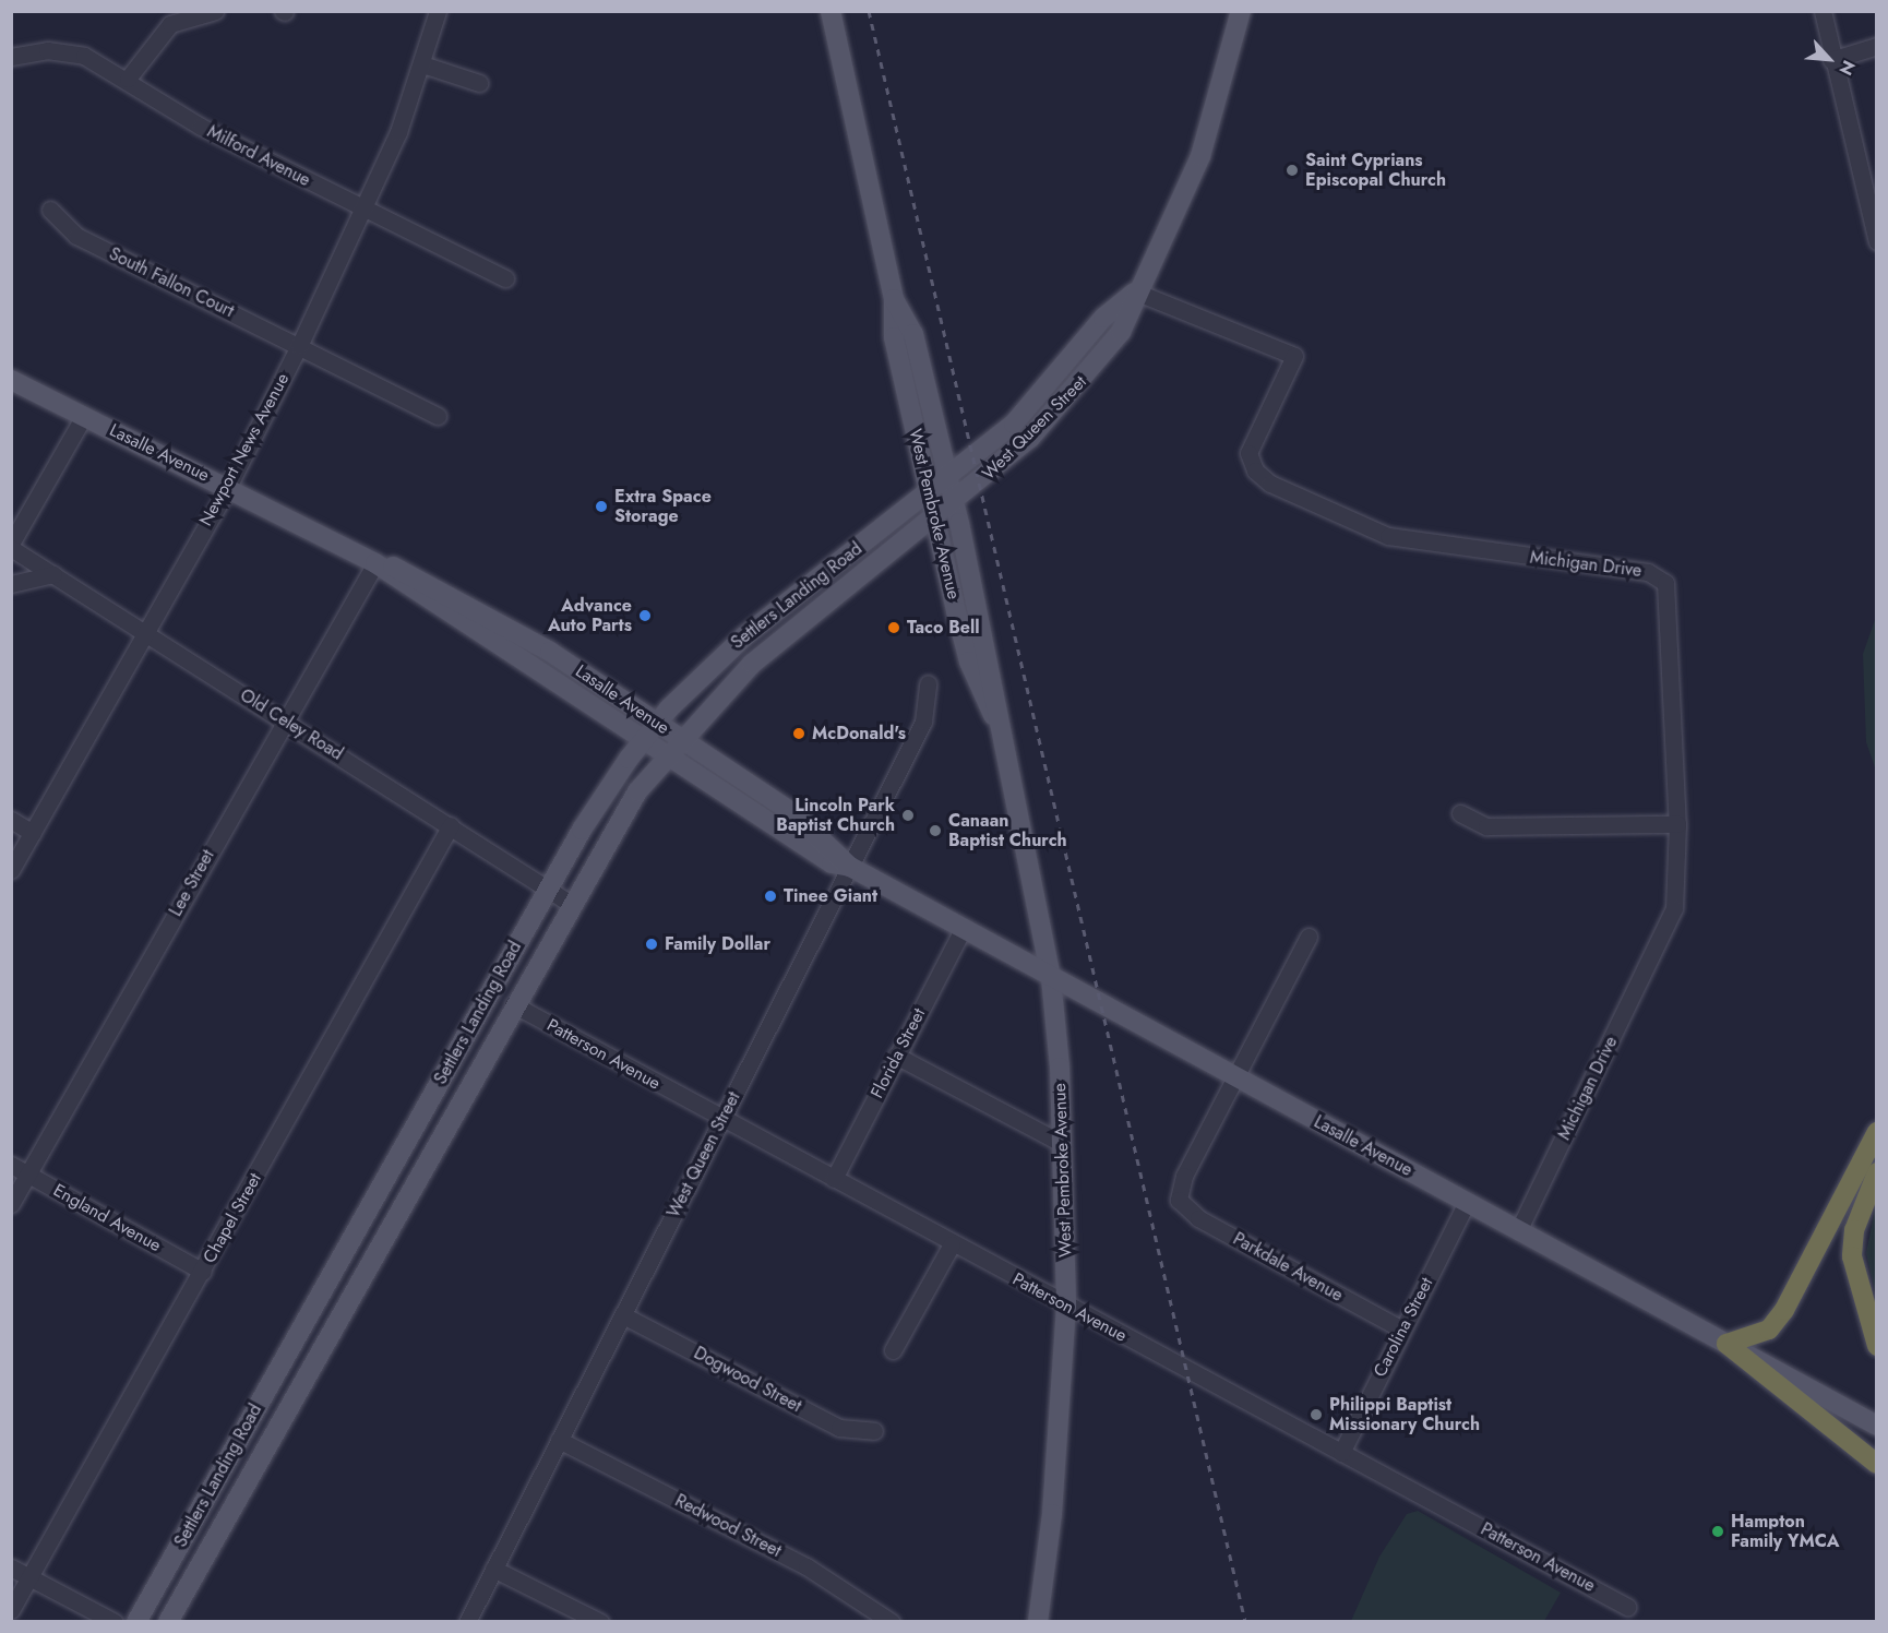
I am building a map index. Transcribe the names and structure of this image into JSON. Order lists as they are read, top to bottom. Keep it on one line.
{"streets":{"main road":["West Queen Street","Lasalle Avenue","West Pembroke Avenue","Settlers Landing Road"],"street":["Milford Avenue","South Fallon Court","Newport News Avenue","Michigan Drive","Old Celey Road","Lee Street","Florida Street","Patterson Avenue","England Avenue","Chapel Street","Parkdale Avenue","Carolina Street","Dogwood Street","Redwood Street"]},"crossings":[["Milford Avenue","Newport News Avenue"],["South Fallon Court","Newport News Avenue"],["West Queen Street","Lasalle Avenue"],["West Queen Street","West Pembroke Avenue"],["West Queen Street","Michigan Drive"],["West Queen Street","Settlers Landing Road"],["West Queen Street","Patterson Avenue"],["West Queen Street","Dogwood Street"],["West Queen Street","Redwood Street"],["Newport News Avenue","Lasalle Avenue"],["Newport News Avenue","Old Celey Road"],["Lasalle Avenue","West Pembroke Avenue"],["Lasalle Avenue","Michigan Drive"],["Lasalle Avenue","Settlers Landing Road"],["Lasalle Avenue","Lee Street"],["Lasalle Avenue","Florida Street"],["Lasalle Avenue","Parkdale Avenue"],["Lasalle Avenue","Carolina Street"],["West Pembroke Avenue","Settlers Landing Road"],["West Pembroke Avenue","Patterson Avenue"],["Settlers Landing Road","Old Celey Road"],["Settlers Landing Road","Patterson Avenue"],["Old Celey Road","Lee Street"],["Old Celey Road","Chapel Street"],["Lee Street","England Avenue"],["Florida Street","Patterson Avenue"],["Patterson Avenue","Carolina Street"],["England Avenue","Chapel Street"],["Parkdale Avenue","Carolina Street"]],"places":["Saint Cyprians Episcopal Church","Extra Space Storage","Advance Auto Parts","Taco Bell","McDonald's","Lincoln Park Baptist Church","Canaan Baptist Church","Tinee Giant","Family Dollar","Philippi Baptist Missionary Church","Hampton Family YMCA"],"north":"bottom right"}
